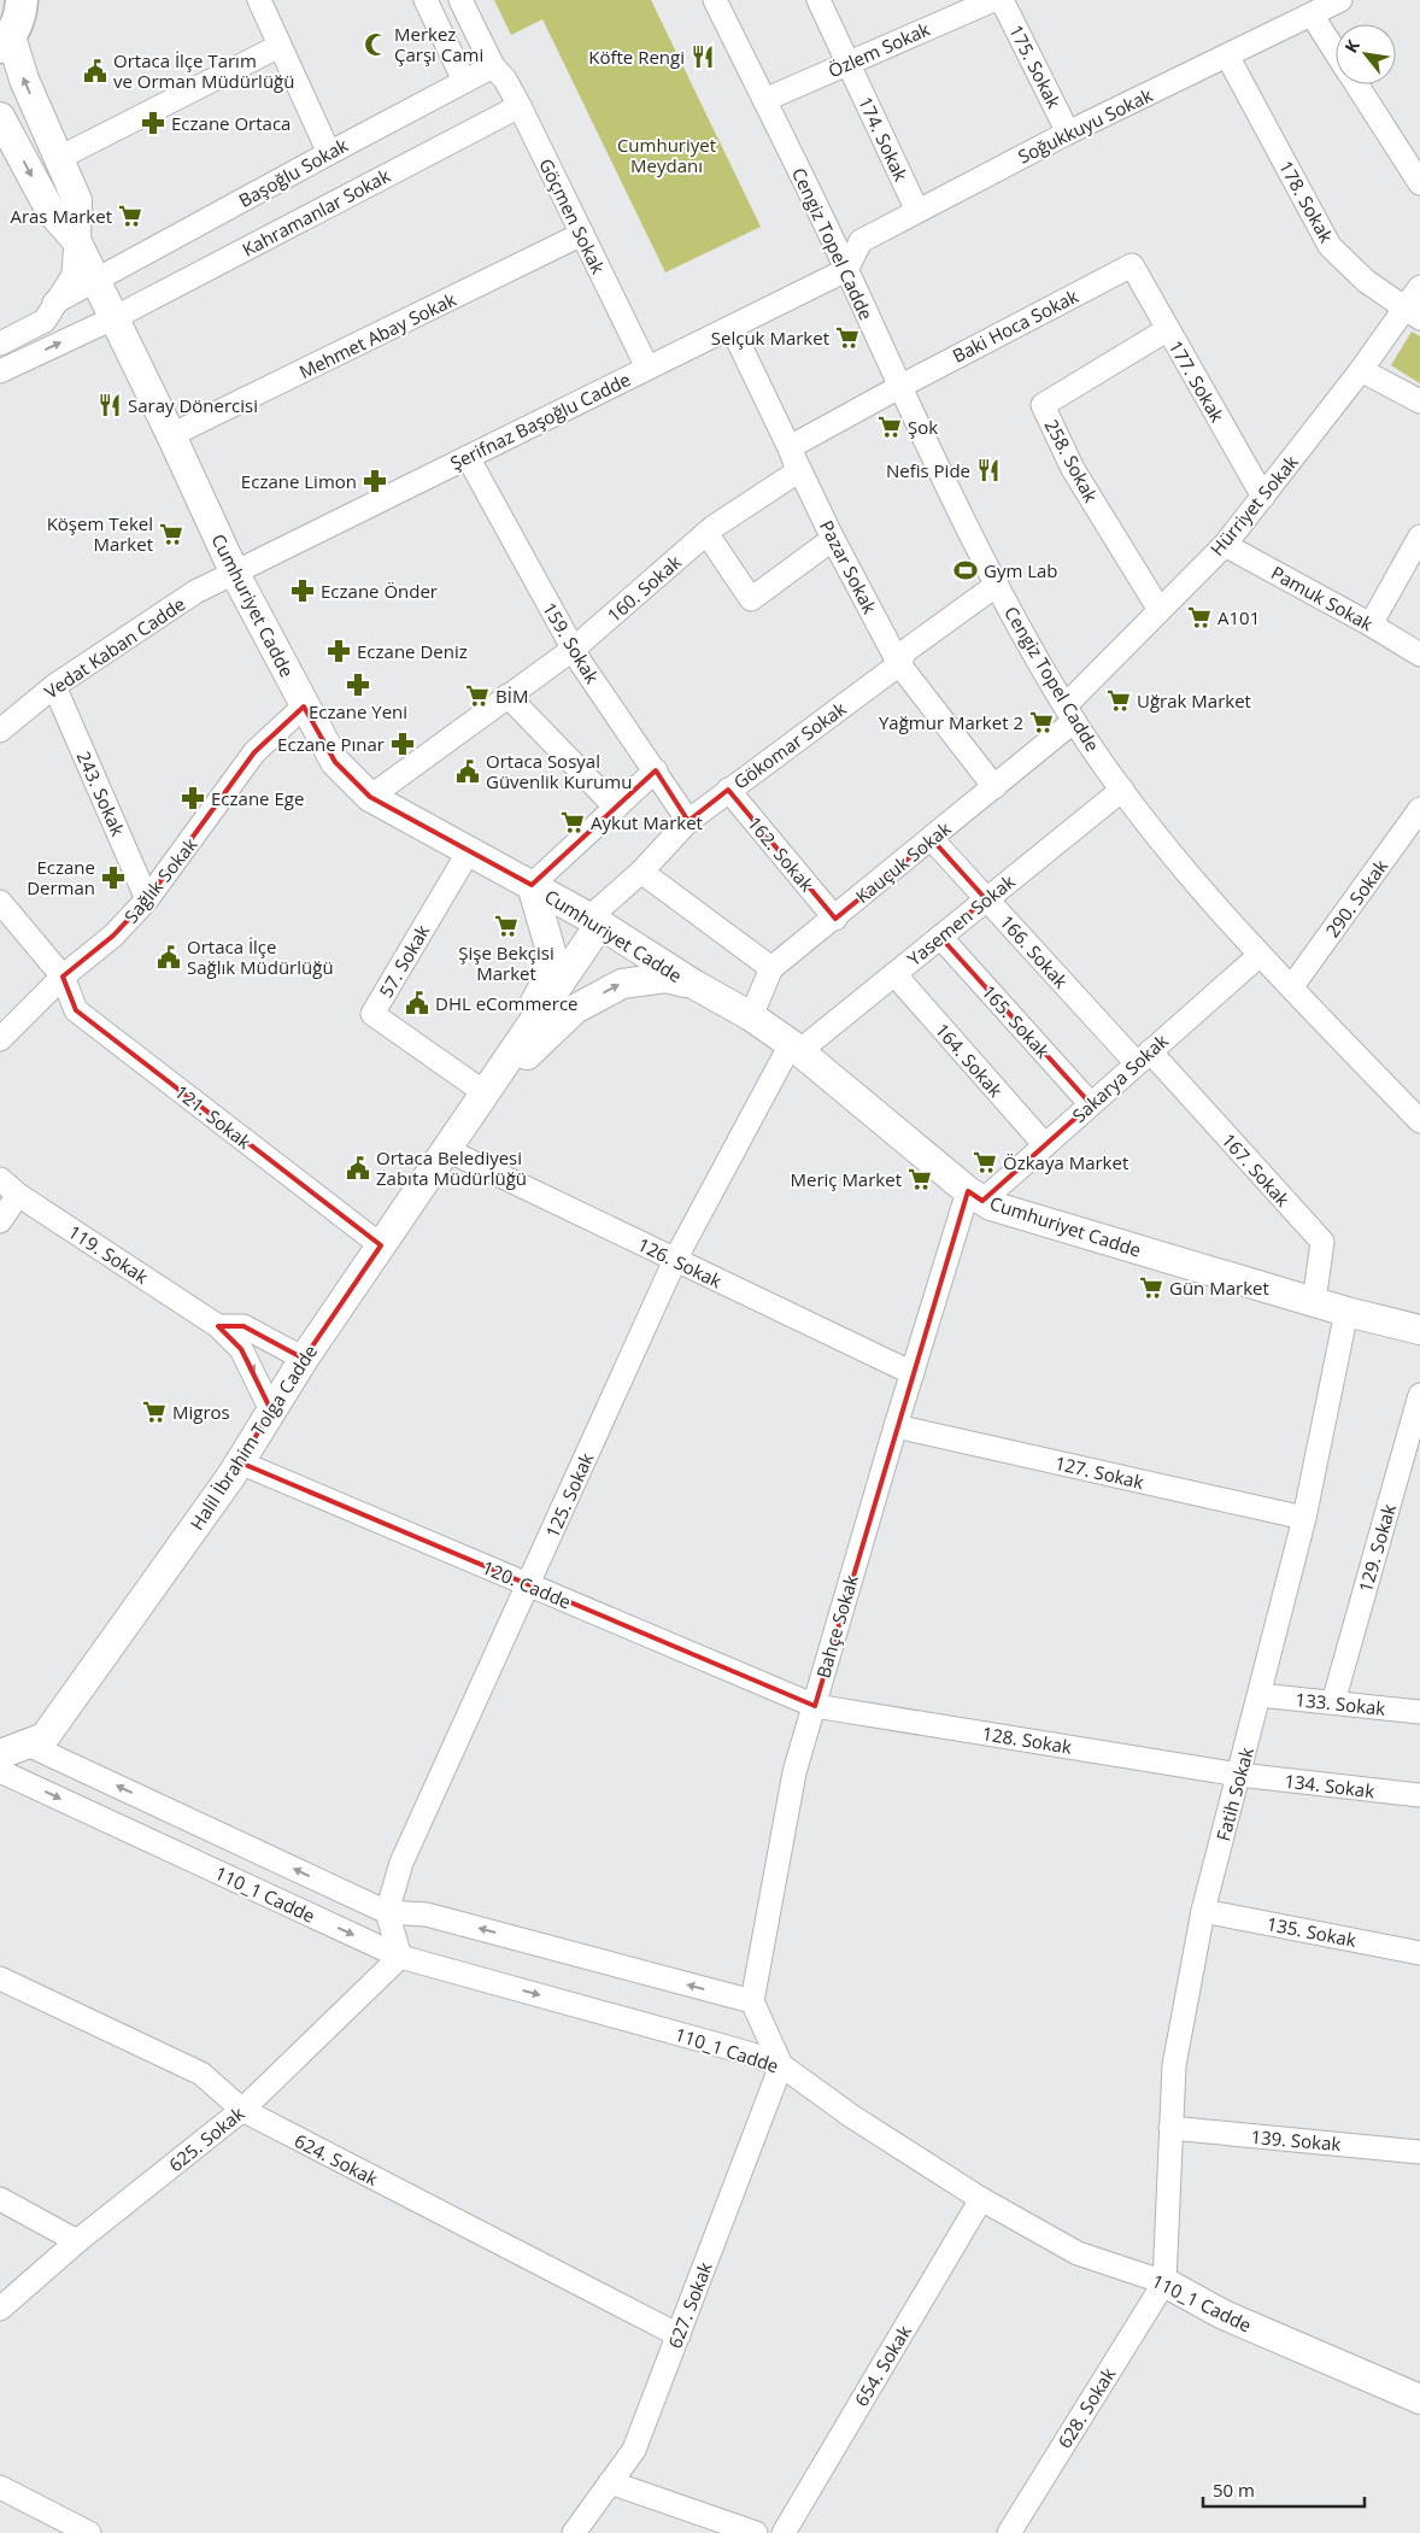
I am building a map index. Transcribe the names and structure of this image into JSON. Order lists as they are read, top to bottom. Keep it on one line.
{"streets":{"street":["Özlem Sokak","175. Sokak","Soğukkuyu Sokak","174. Sokak","Başoğlu Sokak","178. Sokak","Kahramanlar Sokak","Göçmen Sokak","Cengiz Topel Cadde","Baki Hoca Sokak","Mehmet Abay Sokak","177. Sokak","Şerifnaz Başoğlu Cadde","258. Sokak","Hürriyet Sokak","Pazar Sokak","160. Sokak","Pamuk Sokak","Cumhuriyet Cadde","159. Sokak","Vedat Kaban Cadde","Gökomar Sokak","243. Sokak","162. Sokak","Kauçuk Sokak","Sağlık Sokak","290. Sokak","Yasemen Sokak","166. Sokak","57. Sokak","165. Sokak","164. Sokak","Sakarya Sokak","121. Sokak","167. Sokak","119. Sokak","126. Sokak","Halil İbrahim Tolga Cadde","127. Sokak","125. Sokak","129. Sokak","120. Cadde","Bahçe Sokak","133. Sokak","128. Sokak","134. Sokak","Fatih Sokak","110_1 Cadde","135. Sokak","625. Sokak","139. Sokak","624. Sokak","627. Sokak","654. Sokak","628. Sokak"]},"crossings":[["Özlem Sokak","174. Sokak"],["Özlem Sokak","Cengiz Topel Cadde"],["175. Sokak","Soğukkuyu Sokak"],["Soğukkuyu Sokak","174. Sokak"],["Soğukkuyu Sokak","178. Sokak"],["Soğukkuyu Sokak","Cengiz Topel Cadde"],["Soğukkuyu Sokak","Şerifnaz Başoğlu Cadde"],["Başoğlu Sokak","Göçmen Sokak"],["Başoğlu Sokak","Cumhuriyet Cadde"],["178. Sokak","Hürriyet Sokak"],["Kahramanlar Sokak","Göçmen Sokak"],["Kahramanlar Sokak","Cumhuriyet Cadde"],["Göçmen Sokak","Mehmet Abay Sokak"],["Göçmen Sokak","Şerifnaz Başoğlu Cadde"],["Cengiz Topel Cadde","Baki Hoca Sokak"],["Cengiz Topel Cadde","Şerifnaz Başoğlu Cadde"],["Cengiz Topel Cadde","Hürriyet Sokak"],["Cengiz Topel Cadde","Gökomar Sokak"],["Cengiz Topel Cadde","Kauçuk Sokak"],["Cengiz Topel Cadde","290. Sokak"],["Cengiz Topel Cadde","Yasemen Sokak"],["Cengiz Topel Cadde","Sakarya Sokak"],["Baki Hoca Sokak","177. Sokak"],["Mehmet Abay Sokak","Cumhuriyet Cadde"],["177. Sokak","258. Sokak"],["177. Sokak","Hürriyet Sokak"],["Şerifnaz Başoğlu Cadde","Pazar Sokak"],["Şerifnaz Başoğlu Cadde","Cumhuriyet Cadde"],["Şerifnaz Başoğlu Cadde","159. Sokak"],["Şerifnaz Başoğlu Cadde","Vedat Kaban Cadde"],["258. Sokak","Hürriyet Sokak"],["Hürriyet Sokak","Pamuk Sokak"],["Hürriyet Sokak","Kauçuk Sokak"],["Pazar Sokak","160. Sokak"],["Pazar Sokak","Gökomar Sokak"],["Pazar Sokak","Kauçuk Sokak"],["160. Sokak","Cumhuriyet Cadde"],["160. Sokak","159. Sokak"],["Cumhuriyet Cadde","Vedat Kaban Cadde"],["Cumhuriyet Cadde","Gökomar Sokak"],["Cumhuriyet Cadde","Kauçuk Sokak"],["Cumhuriyet Cadde","Sağlık Sokak"],["Cumhuriyet Cadde","Yasemen Sokak"],["Cumhuriyet Cadde","57. Sokak"],["Cumhuriyet Cadde","Sakarya Sokak"],["Cumhuriyet Cadde","167. Sokak"],["Cumhuriyet Cadde","125. Sokak"],["Cumhuriyet Cadde","Bahçe Sokak"],["Cumhuriyet Cadde","Fatih Sokak"],["159. Sokak","Gökomar Sokak"],["Vedat Kaban Cadde","243. Sokak"],["Gökomar Sokak","162. Sokak"],["243. Sokak","Sağlık Sokak"],["162. Sokak","Kauçuk Sokak"],["Kauçuk Sokak","166. Sokak"],["Sağlık Sokak","121. Sokak"],["Yasemen Sokak","166. Sokak"],["Yasemen Sokak","165. Sokak"],["Yasemen Sokak","164. Sokak"],["Yasemen Sokak","125. Sokak"],["166. Sokak","Sakarya Sokak"],["166. Sokak","167. Sokak"],["57. Sokak","Halil İbrahim Tolga Cadde"],["165. Sokak","Sakarya Sokak"],["164. Sokak","Sakarya Sokak"],["Sakarya Sokak","167. Sokak"],["Sakarya Sokak","Bahçe Sokak"],["121. Sokak","Halil İbrahim Tolga Cadde"],["119. Sokak","Halil İbrahim Tolga Cadde"],["126. Sokak","Halil İbrahim Tolga Cadde"],["126. Sokak","125. Sokak"],["126. Sokak","Bahçe Sokak"],["Halil İbrahim Tolga Cadde","120. Cadde"],["Halil İbrahim Tolga Cadde","110_1 Cadde"],["127. Sokak","Bahçe Sokak"],["127. Sokak","Fatih Sokak"],["125. Sokak","120. Cadde"],["125. Sokak","110_1 Cadde"],["129. Sokak","133. Sokak"],["120. Cadde","Bahçe Sokak"],["120. Cadde","128. Sokak"],["Bahçe Sokak","128. Sokak"],["Bahçe Sokak","110_1 Cadde"],["133. Sokak","Fatih Sokak"],["128. Sokak","134. Sokak"],["128. Sokak","Fatih Sokak"],["134. Sokak","Fatih Sokak"],["Fatih Sokak","110_1 Cadde"],["Fatih Sokak","135. Sokak"],["Fatih Sokak","139. Sokak"],["Fatih Sokak","628. Sokak"],["110_1 Cadde","625. Sokak"],["110_1 Cadde","627. Sokak"],["110_1 Cadde","654. Sokak"],["110_1 Cadde","628. Sokak"],["625. Sokak","624. Sokak"],["624. Sokak","627. Sokak"]],"parks":["Cumhuriyet Meydanı"],"places":{"mosque":["Merkez Çarşı Cami"],"restaurant":["Köfte Rengi","Saray Dönercisi","Nefis Pide"],"public building":["Ortaca İlçe Tarım ve Orman Müdürlüğü","Ortaca Sosyal Güvenlik Kurumu","Ortaca İlçe Sağlık Müdürlüğü","DHL eCommerce","Ortaca Belediyesi Zabıta Müdürlüğü"],"pharmacy":["Eczane Ortaca","Eczane Limon","Eczane Önder","Eczane Deniz","Eczane Yeni","Eczane Pınar","Eczane Ege","Eczane Derman"],"supermarket":["Aras Market","Selçuk Market","Şok","Köşem Tekel Market","A101","BİM","Uğrak Market","Yağmur Market 2","Aykut Market","Şişe Bekçisi Market","Özkaya Market","Meriç Market","Gün Market","Migros"],"sports":["Gym Lab"]},"scale_bar":"50 m","north":"top left"}
